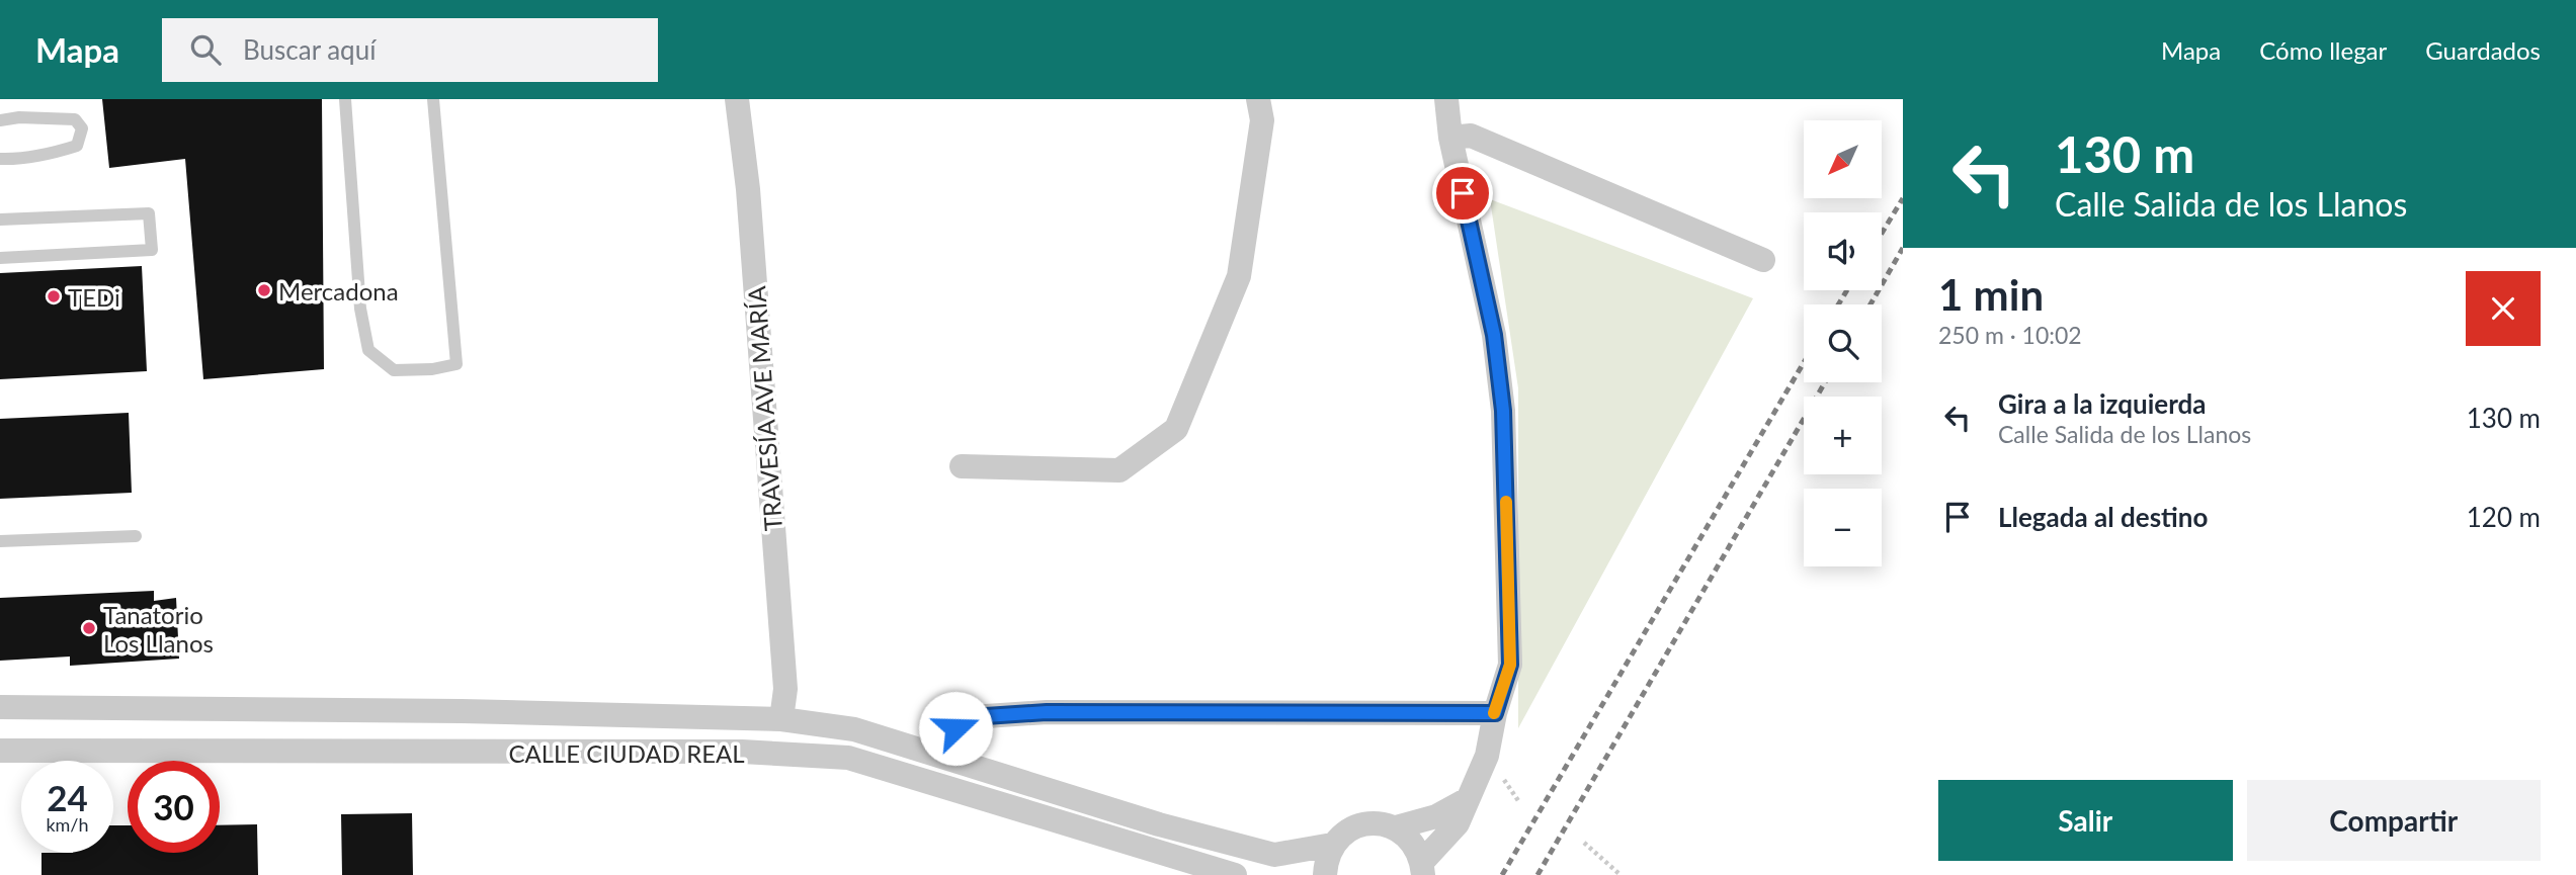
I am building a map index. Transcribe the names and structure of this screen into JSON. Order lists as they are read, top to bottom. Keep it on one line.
{"streets":{"street":["TRAVESÍA AVE MARÍA","CALLE CIUDAD REAL"]},"crossings":[["TRAVESÍA AVE MARÍA","CALLE CIUDAD REAL"]],"places":["Mercadona","TEDi","Tanatorio Los Llanos"],"north":"bottom left","page":{"header":"Mapa","search":"Buscar aquí","nav":["Mapa","Cómo llegar","Guardados"],"turn":["130 m","Calle Salida de los Llanos"],"map_buttons":["+","−"],"heading":["1 min","250 m · 10:02"],"list":[{"name":"Gira a la izquierda","note":"Calle Salida de los Llanos","value":"130 m"},{"name":"Llegada al destino","value":"120 m"}],"speed":"24 km/h","limit":"30","buttons":["Salir","Compartir"]}}
